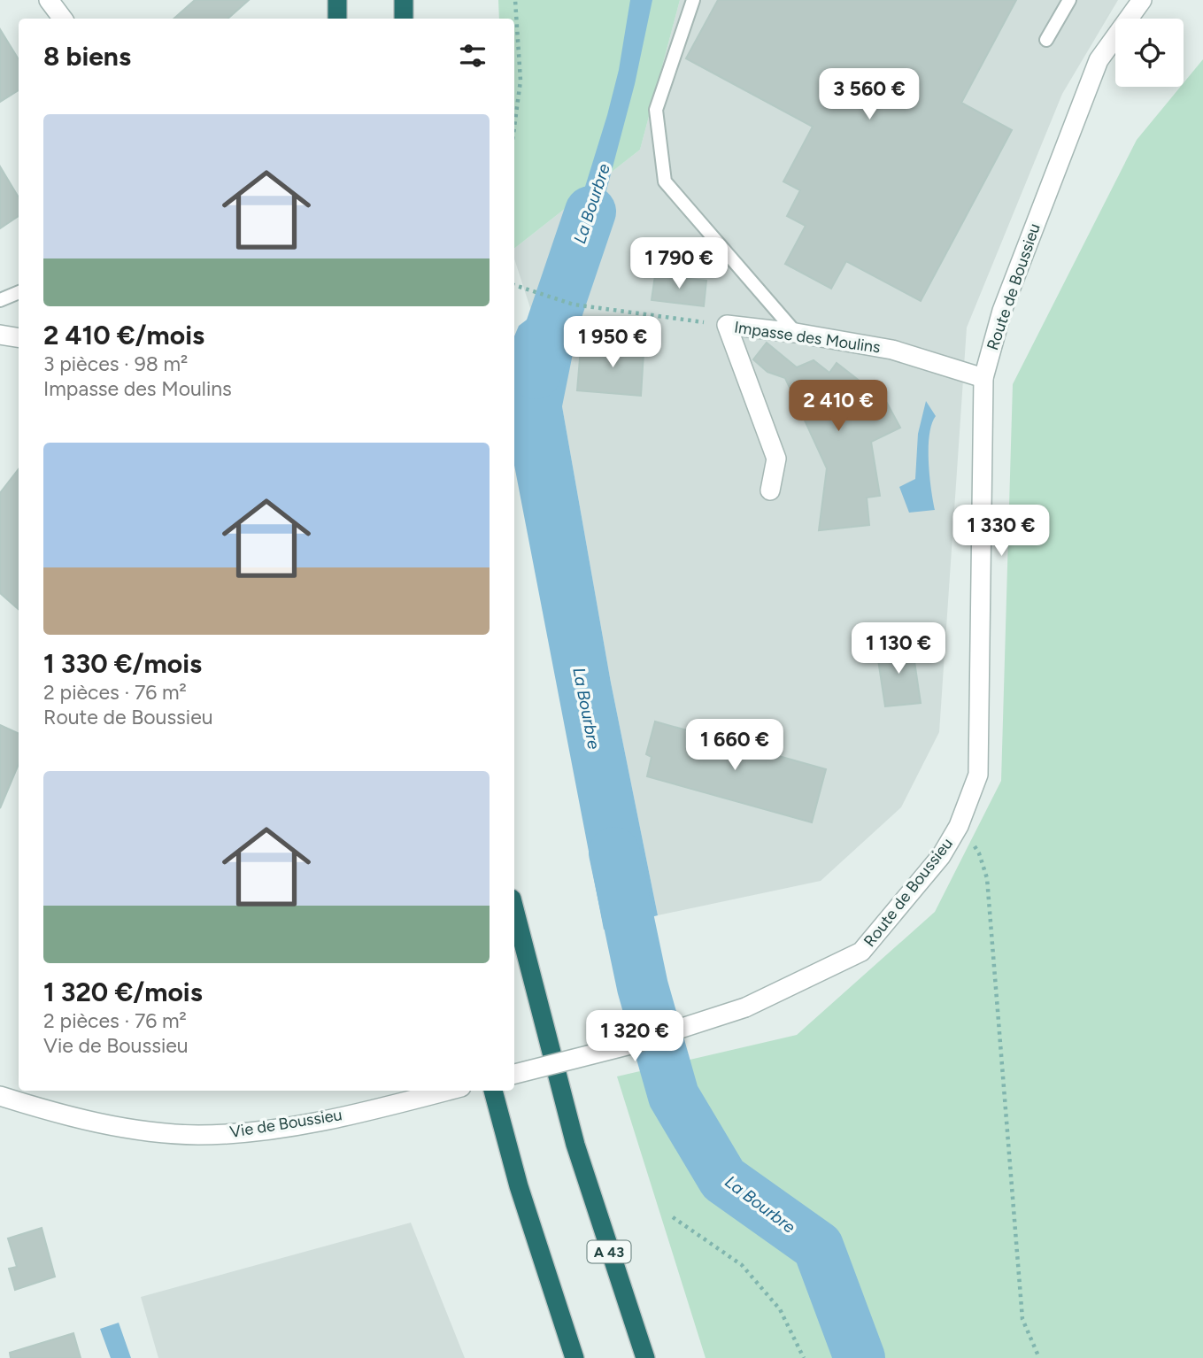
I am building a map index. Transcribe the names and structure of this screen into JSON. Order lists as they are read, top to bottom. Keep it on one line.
{"streets":{"highway":["A 43"],"street":["Route de Boussieu","Impasse des Moulins","Vie de Boussieu"]},"crossings":[["Route de Boussieu","Impasse des Moulins"]],"water":["La Bourbre"],"page":{"heading":"8 biens","price":["3 560 €","1 790 €","1 950 €","2 410 €","1 330 €","1 130 €","1 660 €","1 320 €"],"list":[{"name":"2 410 €/mois","note":"3 pièces · 98 m² · Impasse des Moulins"},{"name":"1 330 €/mois","note":"2 pièces · 76 m² · Route de Boussieu"},{"name":"1 320 €/mois","note":"2 pièces · 76 m² · Vie de Boussieu"}]}}
